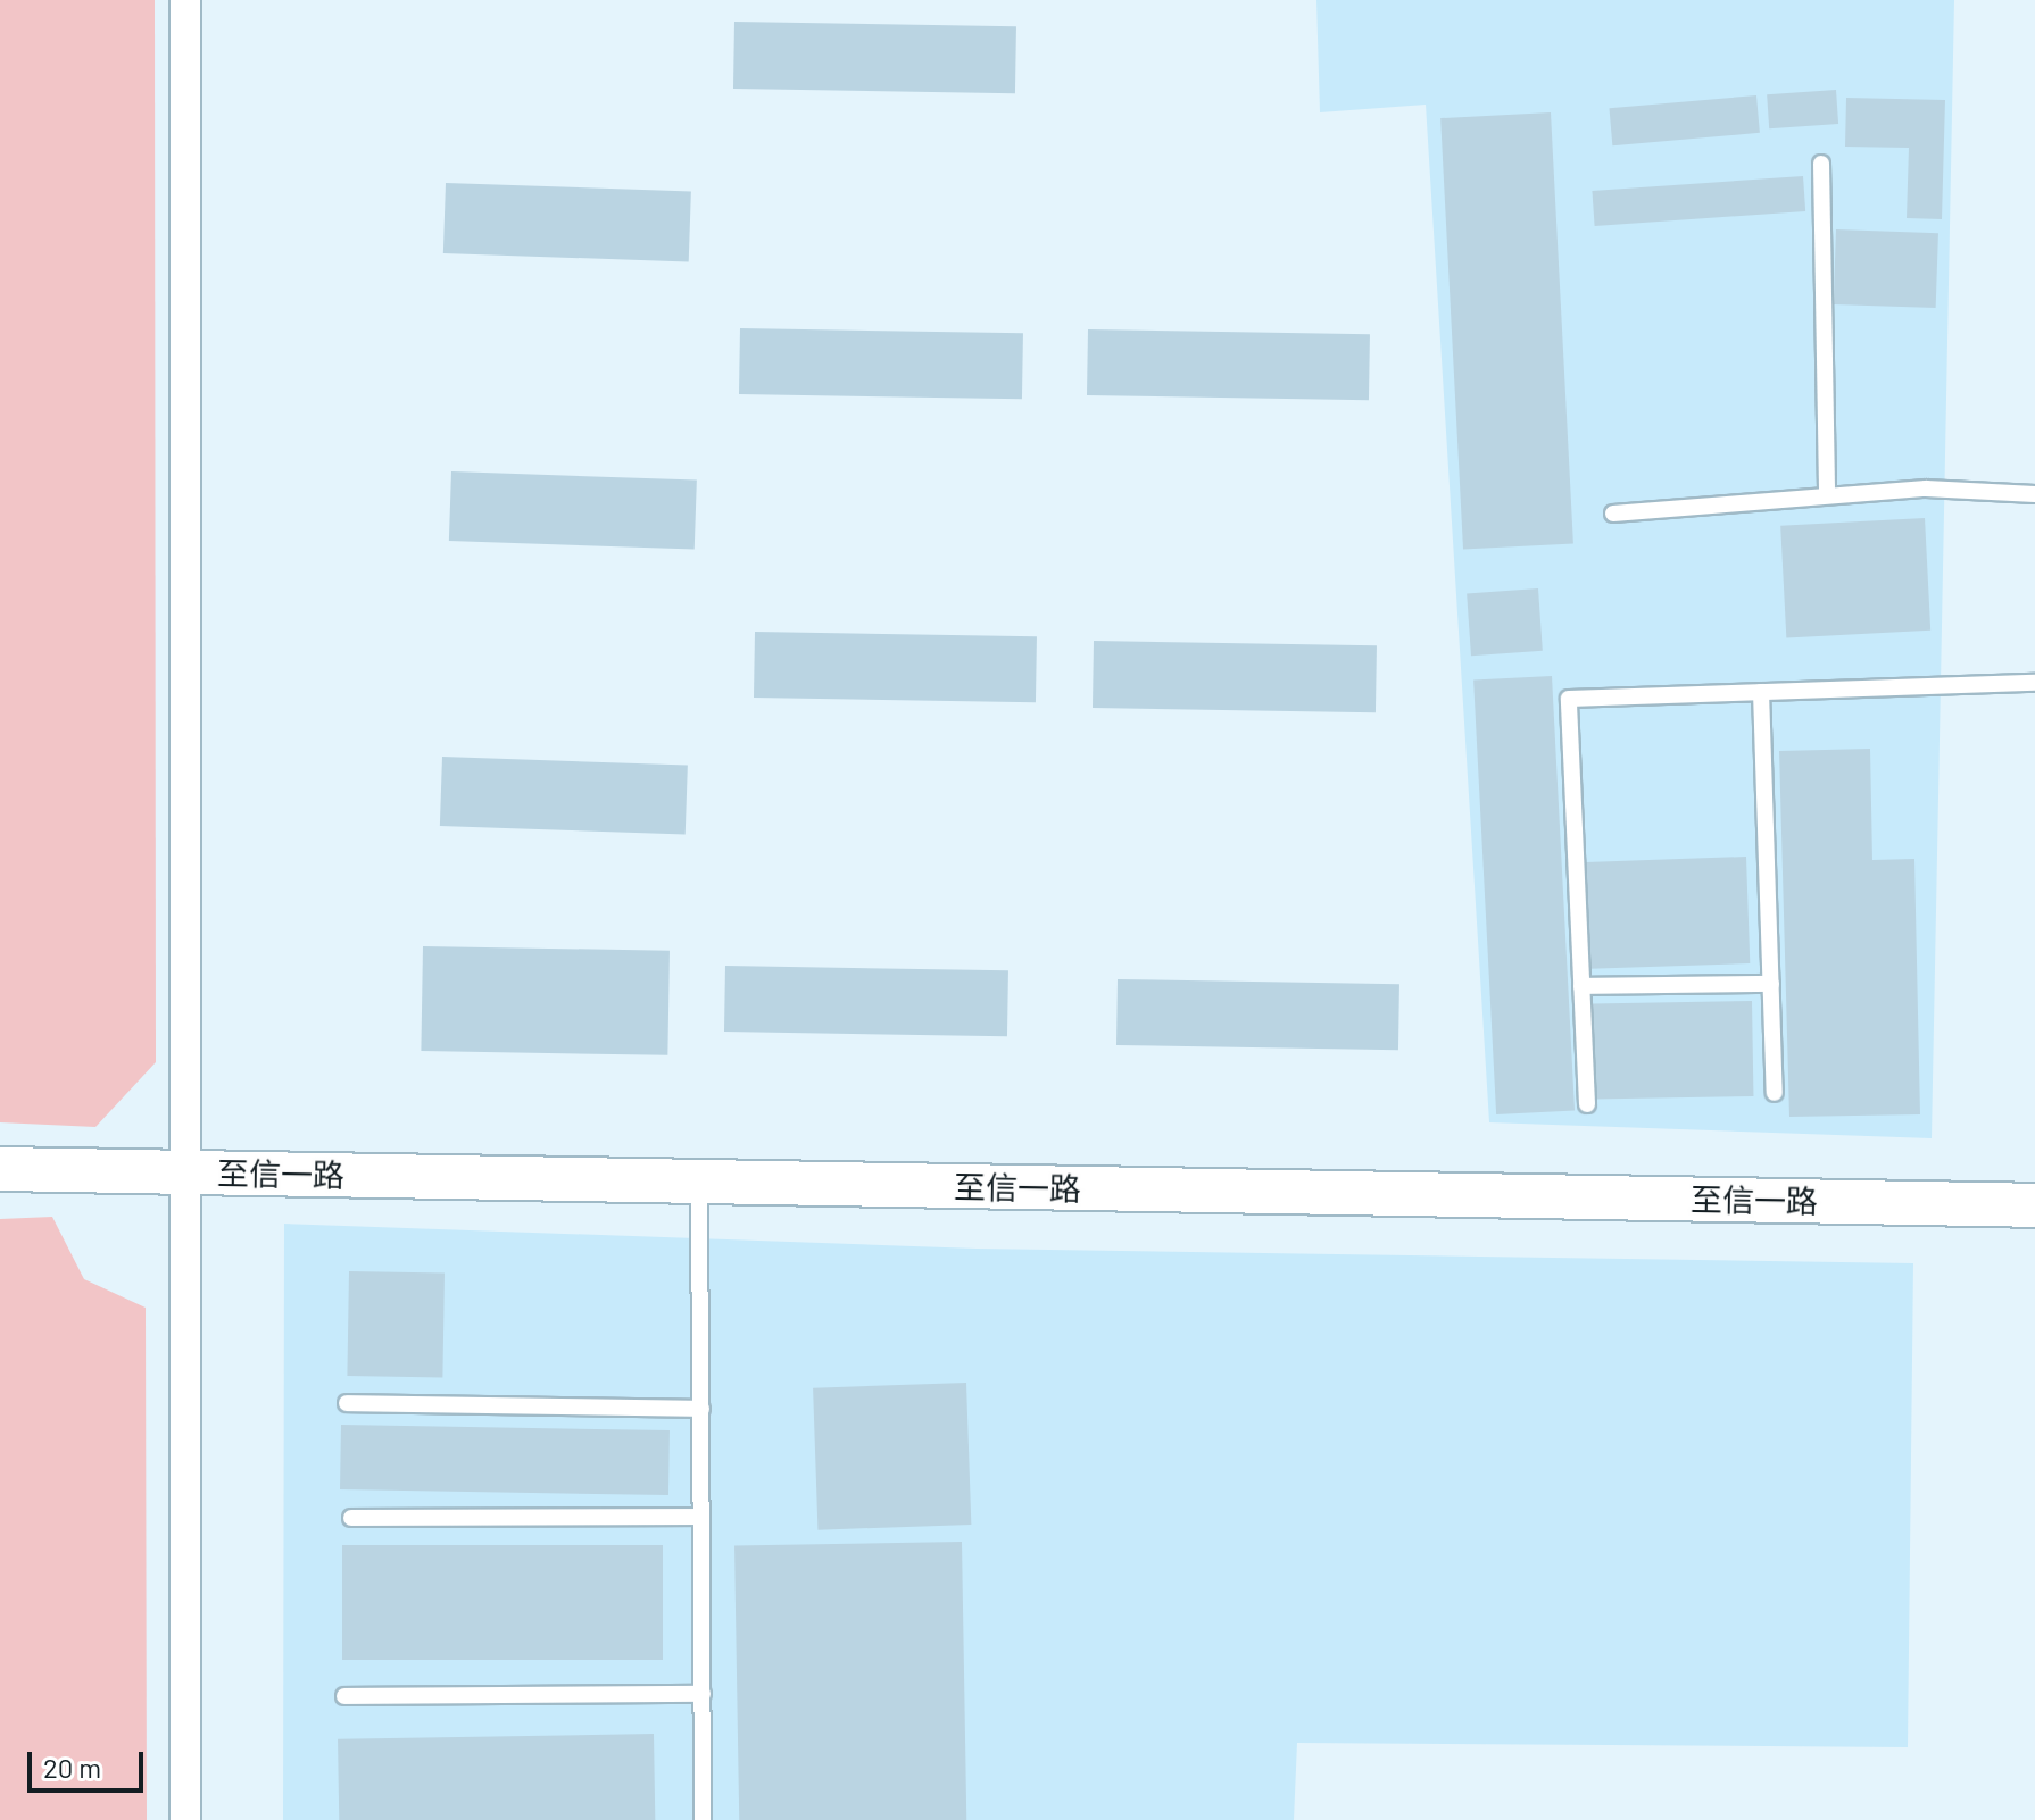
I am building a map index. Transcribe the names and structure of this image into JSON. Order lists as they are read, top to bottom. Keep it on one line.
{"streets":{"street":["至信一路"]},"scale_bar":"20 m"}
